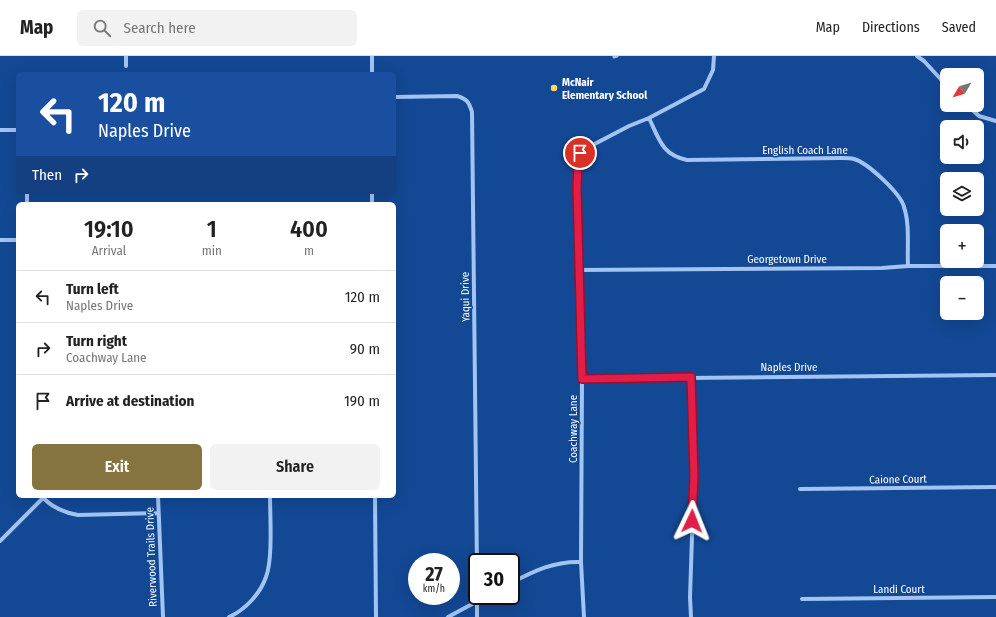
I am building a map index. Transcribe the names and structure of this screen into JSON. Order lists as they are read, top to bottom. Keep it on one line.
{"streets":{"street":["English Coach Lane","Georgetown Drive","Yaqui Drive","Naples Drive","Coachway Lane","Caione Court","Riverwood Trails Drive","Landi Court"]},"crossings":[["English Coach Lane","Georgetown Drive"],["English Coach Lane","Coachway Lane"],["Georgetown Drive","Coachway Lane"],["Naples Drive","Coachway Lane"]],"places":["McNair Elementary School"],"north":"bottom left","page":{"header":"Map","search":"Search here","nav":["Map","Directions","Saved"],"map_buttons":["+","−"],"turn":["120 m","Naples Drive"],"then":"Then","eta":["19:10","Arrival","1","min","400","m"],"list":[{"name":"Turn left","note":"Naples Drive","value":"120 m"},{"name":"Turn right","note":"Coachway Lane","value":"90 m"},{"name":"Arrive at destination","value":"190 m"}],"buttons":["Exit","Share"],"speed":"27 km/h","limit":"30"}}
